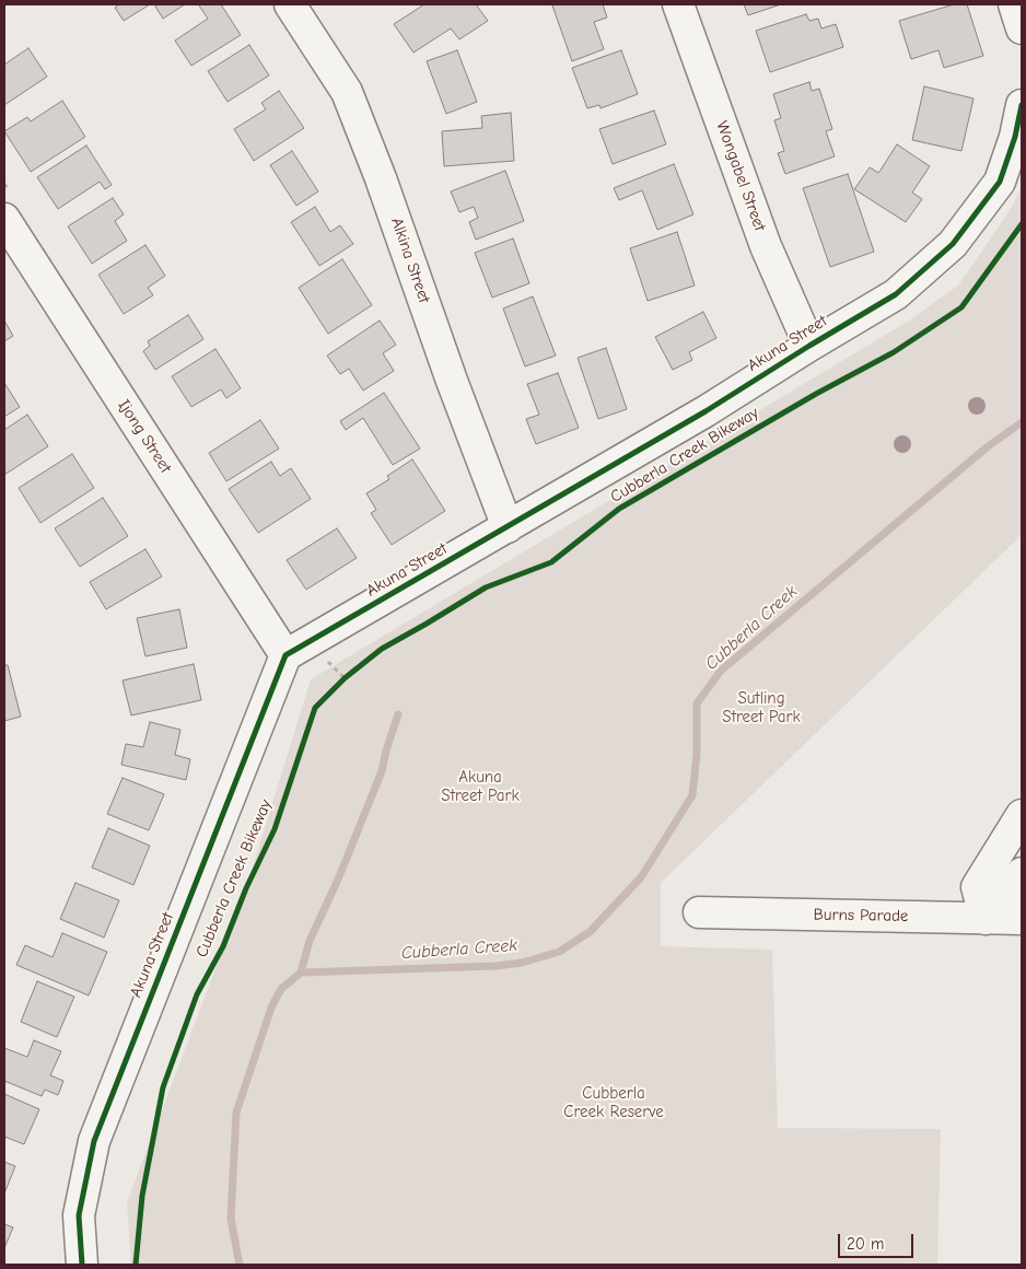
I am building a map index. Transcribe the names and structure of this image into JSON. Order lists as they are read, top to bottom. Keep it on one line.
{"streets":{"street":["Wongabel Street","Alkina Street","Akuna Street","Ijong Street","Burns Parade"],"cycle path":["Cubberla Creek Bikeway"]},"crossings":[["Wongabel Street","Akuna Street"],["Alkina Street","Akuna Street"],["Akuna Street","Ijong Street"]],"water":["Cubberla Creek"],"parks":["Sutling Street Park","Akuna Street Park","Cubberla Creek Reserve"],"scale_bar":"20 m"}
